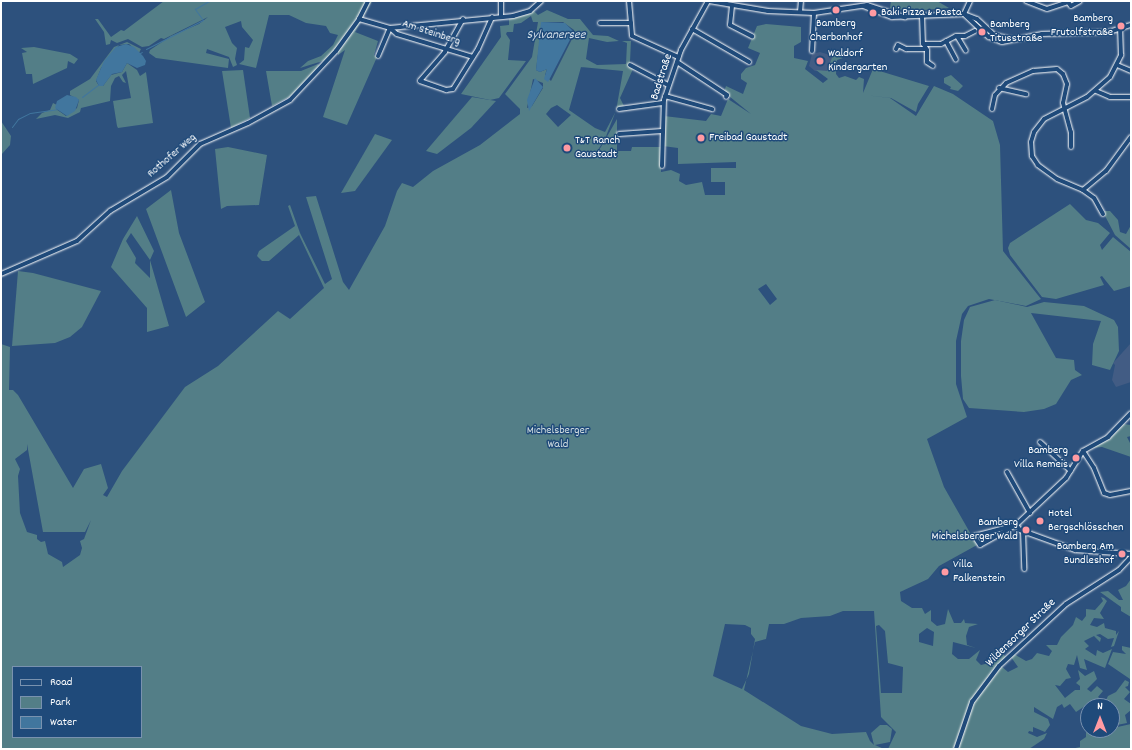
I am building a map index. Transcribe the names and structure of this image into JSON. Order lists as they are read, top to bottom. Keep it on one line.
{"streets":{"street":["Am Steinberg","Badstraße","Rothofer Weg","Wildensorger Straße"]},"water":["Sylvanersee"],"parks":["Michelsberger Wald"],"places":["Bamberg Cherbonhof","Baki Pizza & Pasta","Bamberg Frutolfstraße","Bamberg Titusstraße","Waldorf Kindergarten","Freibad Gaustadt","T&T Ranch Gaustadt","Bamberg Villa Remeis","Hotel Bergschlösschen","Bamberg Michelsberger Wald","Bamberg Am Bundleshof","Villa Falkenstein"],"legend":["Road","Park","Water"],"north":"top"}
